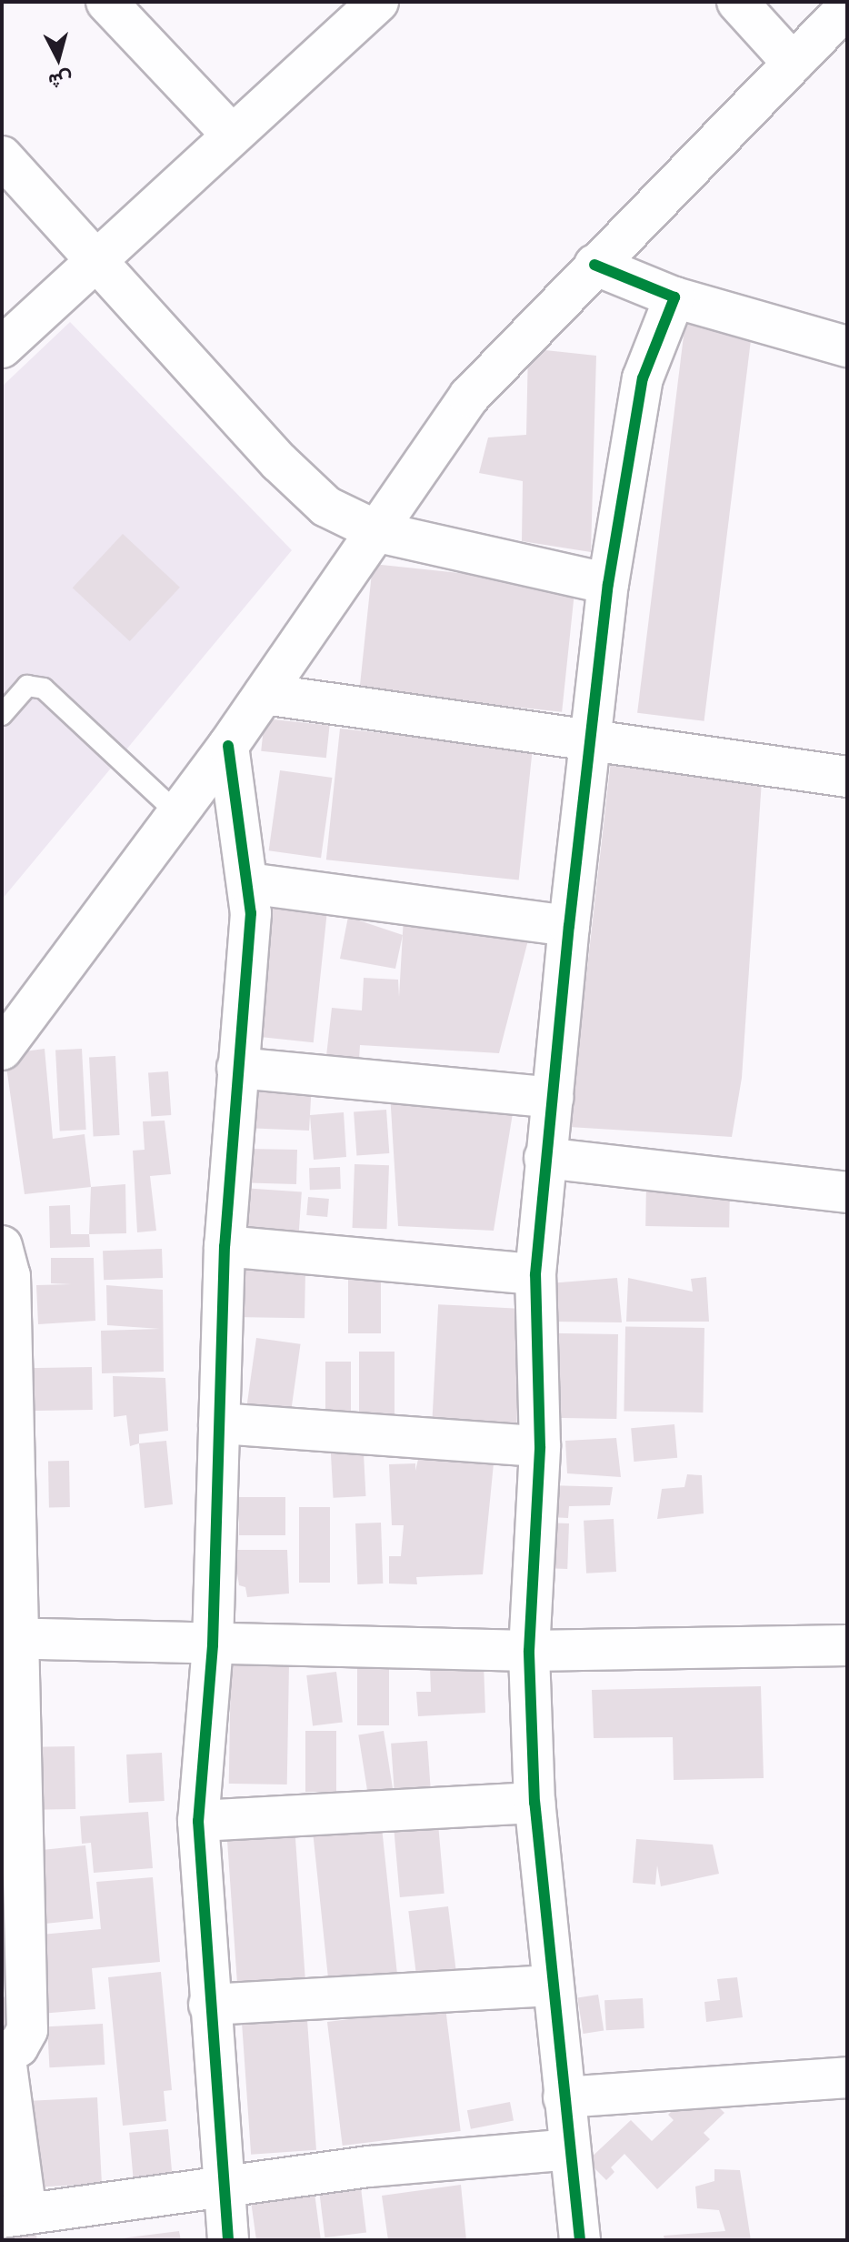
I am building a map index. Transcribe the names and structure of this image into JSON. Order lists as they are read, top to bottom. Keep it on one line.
{"north":"bottom"}
